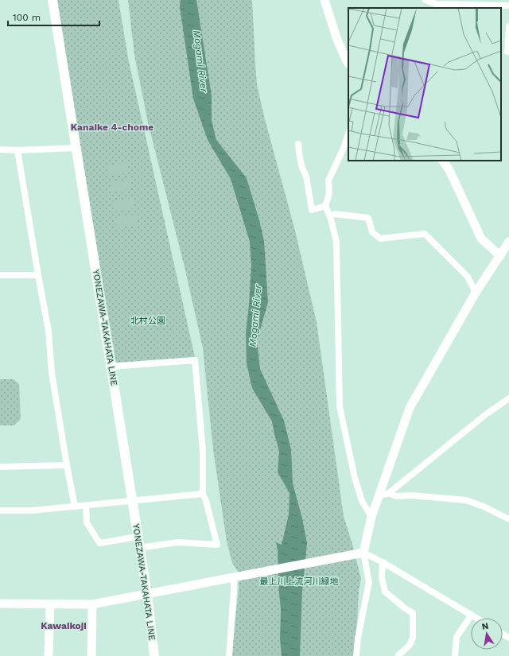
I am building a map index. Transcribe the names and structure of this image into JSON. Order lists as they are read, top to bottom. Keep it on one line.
{"streets":{"main road":["YONEZAWA-TAKAHATA LINE"]},"districts":["Kanaike 4-chome","Kawaikoji"],"water":["Mogami River"],"parks":["北村公園","最上川上流河川緑地"],"scale_bar":"100 m","north":"top"}
